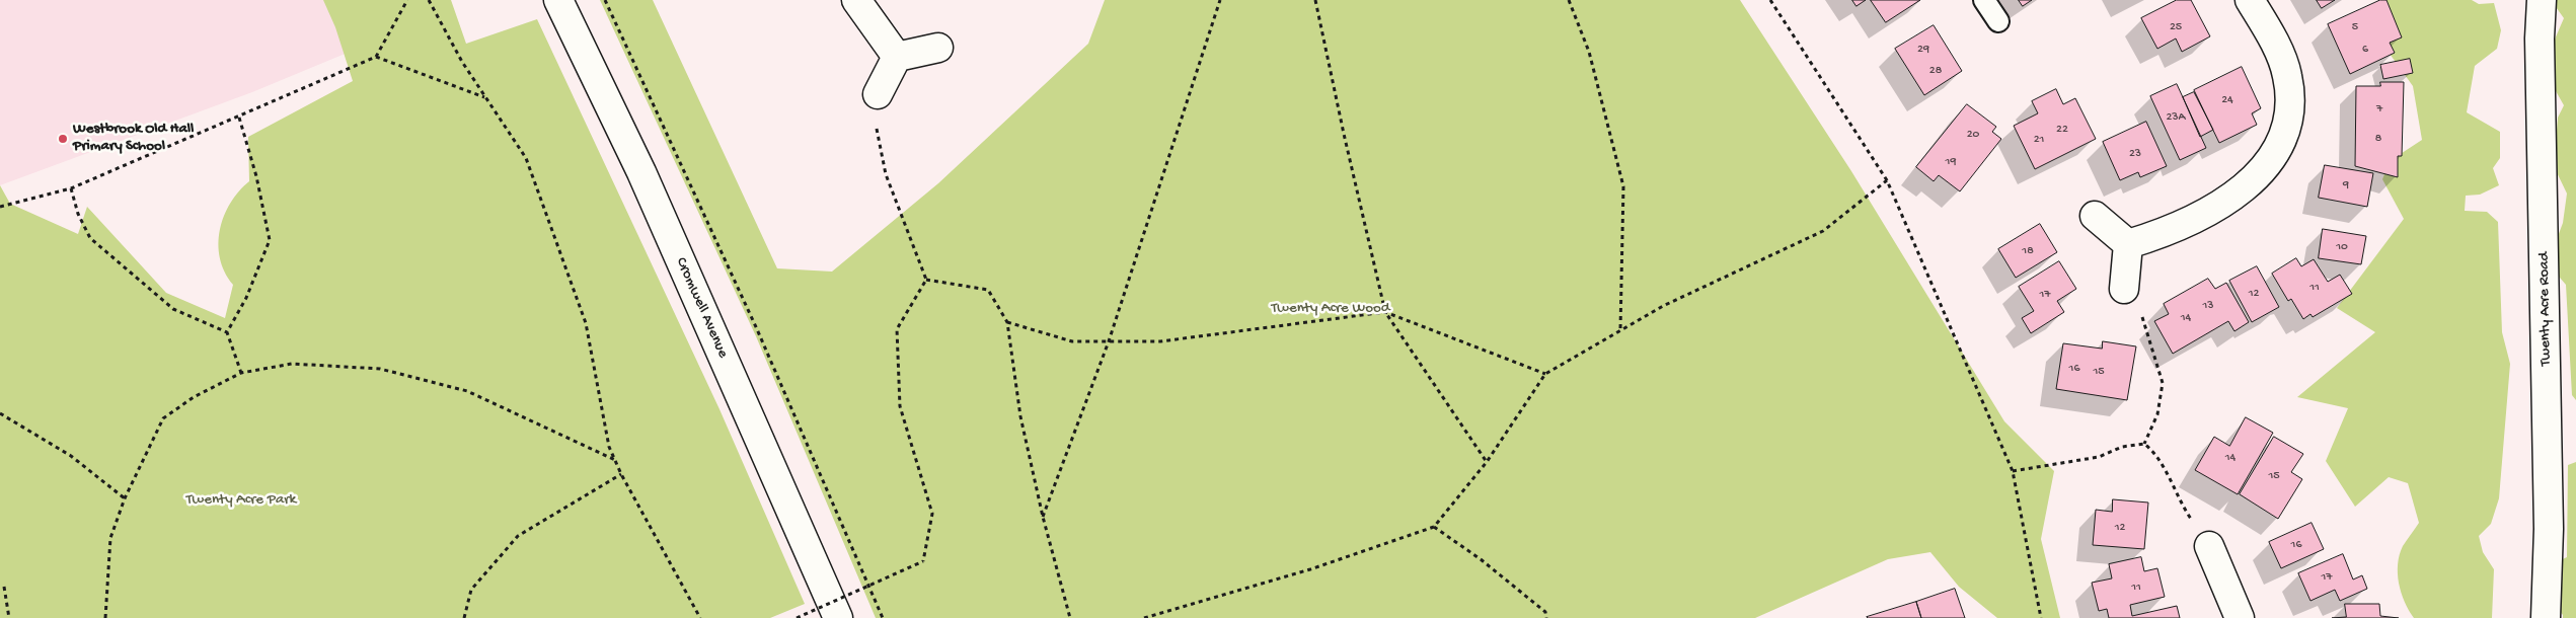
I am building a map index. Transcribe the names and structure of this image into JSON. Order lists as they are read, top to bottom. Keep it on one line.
{"streets":{"street":["Cromwell Avenue","Twenty Acre Road"]},"parks":["Twenty Acre Wood","Twenty Acre Park"],"places":["Westbrook Old Hall Primary School"],"house_numbers":["25","5","29","6","28","24","7","23A","22","20","8","21","23","19","9","10","18","11","12","17","13","14","16","15","14","15","12","16","17","11"]}
